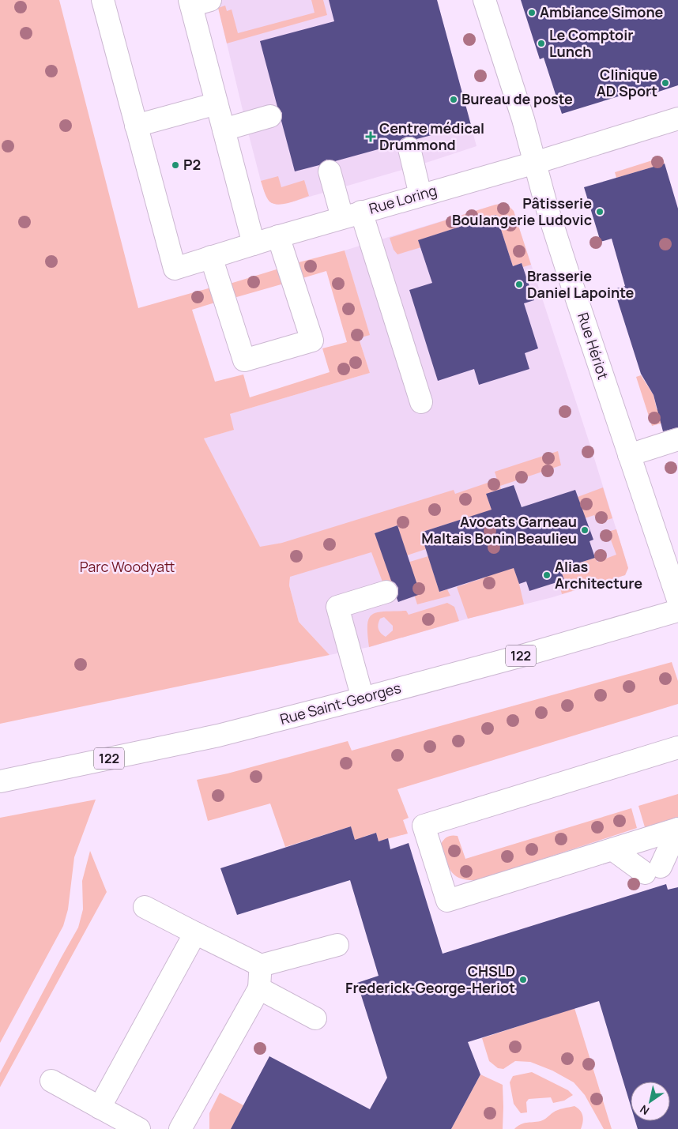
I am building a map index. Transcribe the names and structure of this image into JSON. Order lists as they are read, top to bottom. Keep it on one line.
{"streets":{"street":["Rue Loring","Rue Hériot","122","Rue Saint-Georges"]},"crossings":[["Rue Loring","Rue Hériot"]],"parks":["Parc Woodyatt"],"places":{"other":["Ambiance Simone","Le Comptoir Lunch","Clinique AD Sport","Bureau de poste","P2","Pâtisserie Boulangerie Ludovic","Brasserie Daniel Lapointe","Avocats Garneau Maltais Bonin Beaulieu","Alias Architecture","CHSLD Frederick-George-Heriot"],"health":["Centre médical Drummond"]},"north":"bottom left"}
